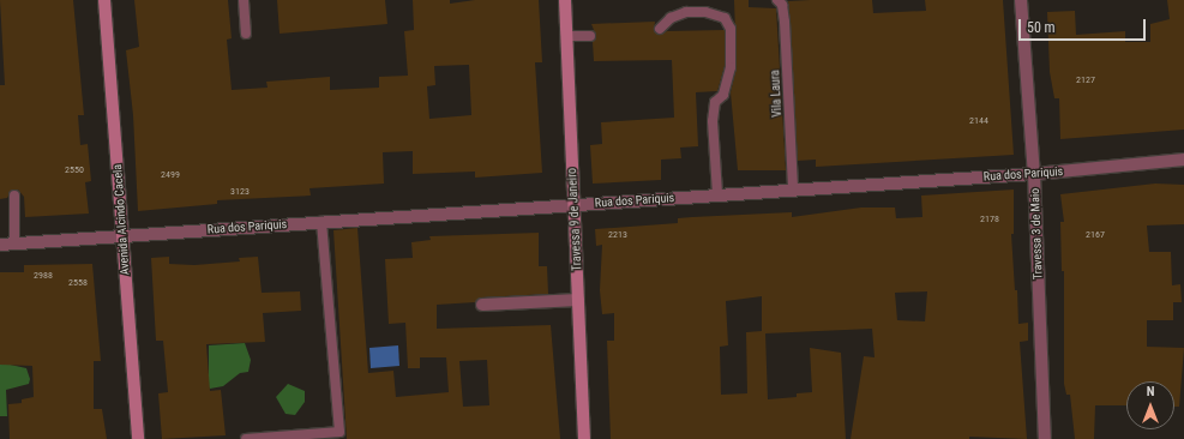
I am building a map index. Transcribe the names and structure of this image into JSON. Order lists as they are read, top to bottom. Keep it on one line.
{"streets":{"main road":["Avenida Alcindo Cacela","Travessa 9 de Janeiro"],"street":["Rua dos Pariquis","Travessa 3 de Maio"],"lane":["Vila Laura"]},"crossings":[["Vila Laura","Rua dos Pariquis"],["Rua dos Pariquis","Avenida Alcindo Cacela"],["Rua dos Pariquis","Travessa 9 de Janeiro"],["Rua dos Pariquis","Travessa 3 de Maio"]],"house_numbers":["2127","2144","2550","2499","3123","2178","2213","2167","2988","2558"],"scale_bar":"50 m","north":"top"}
